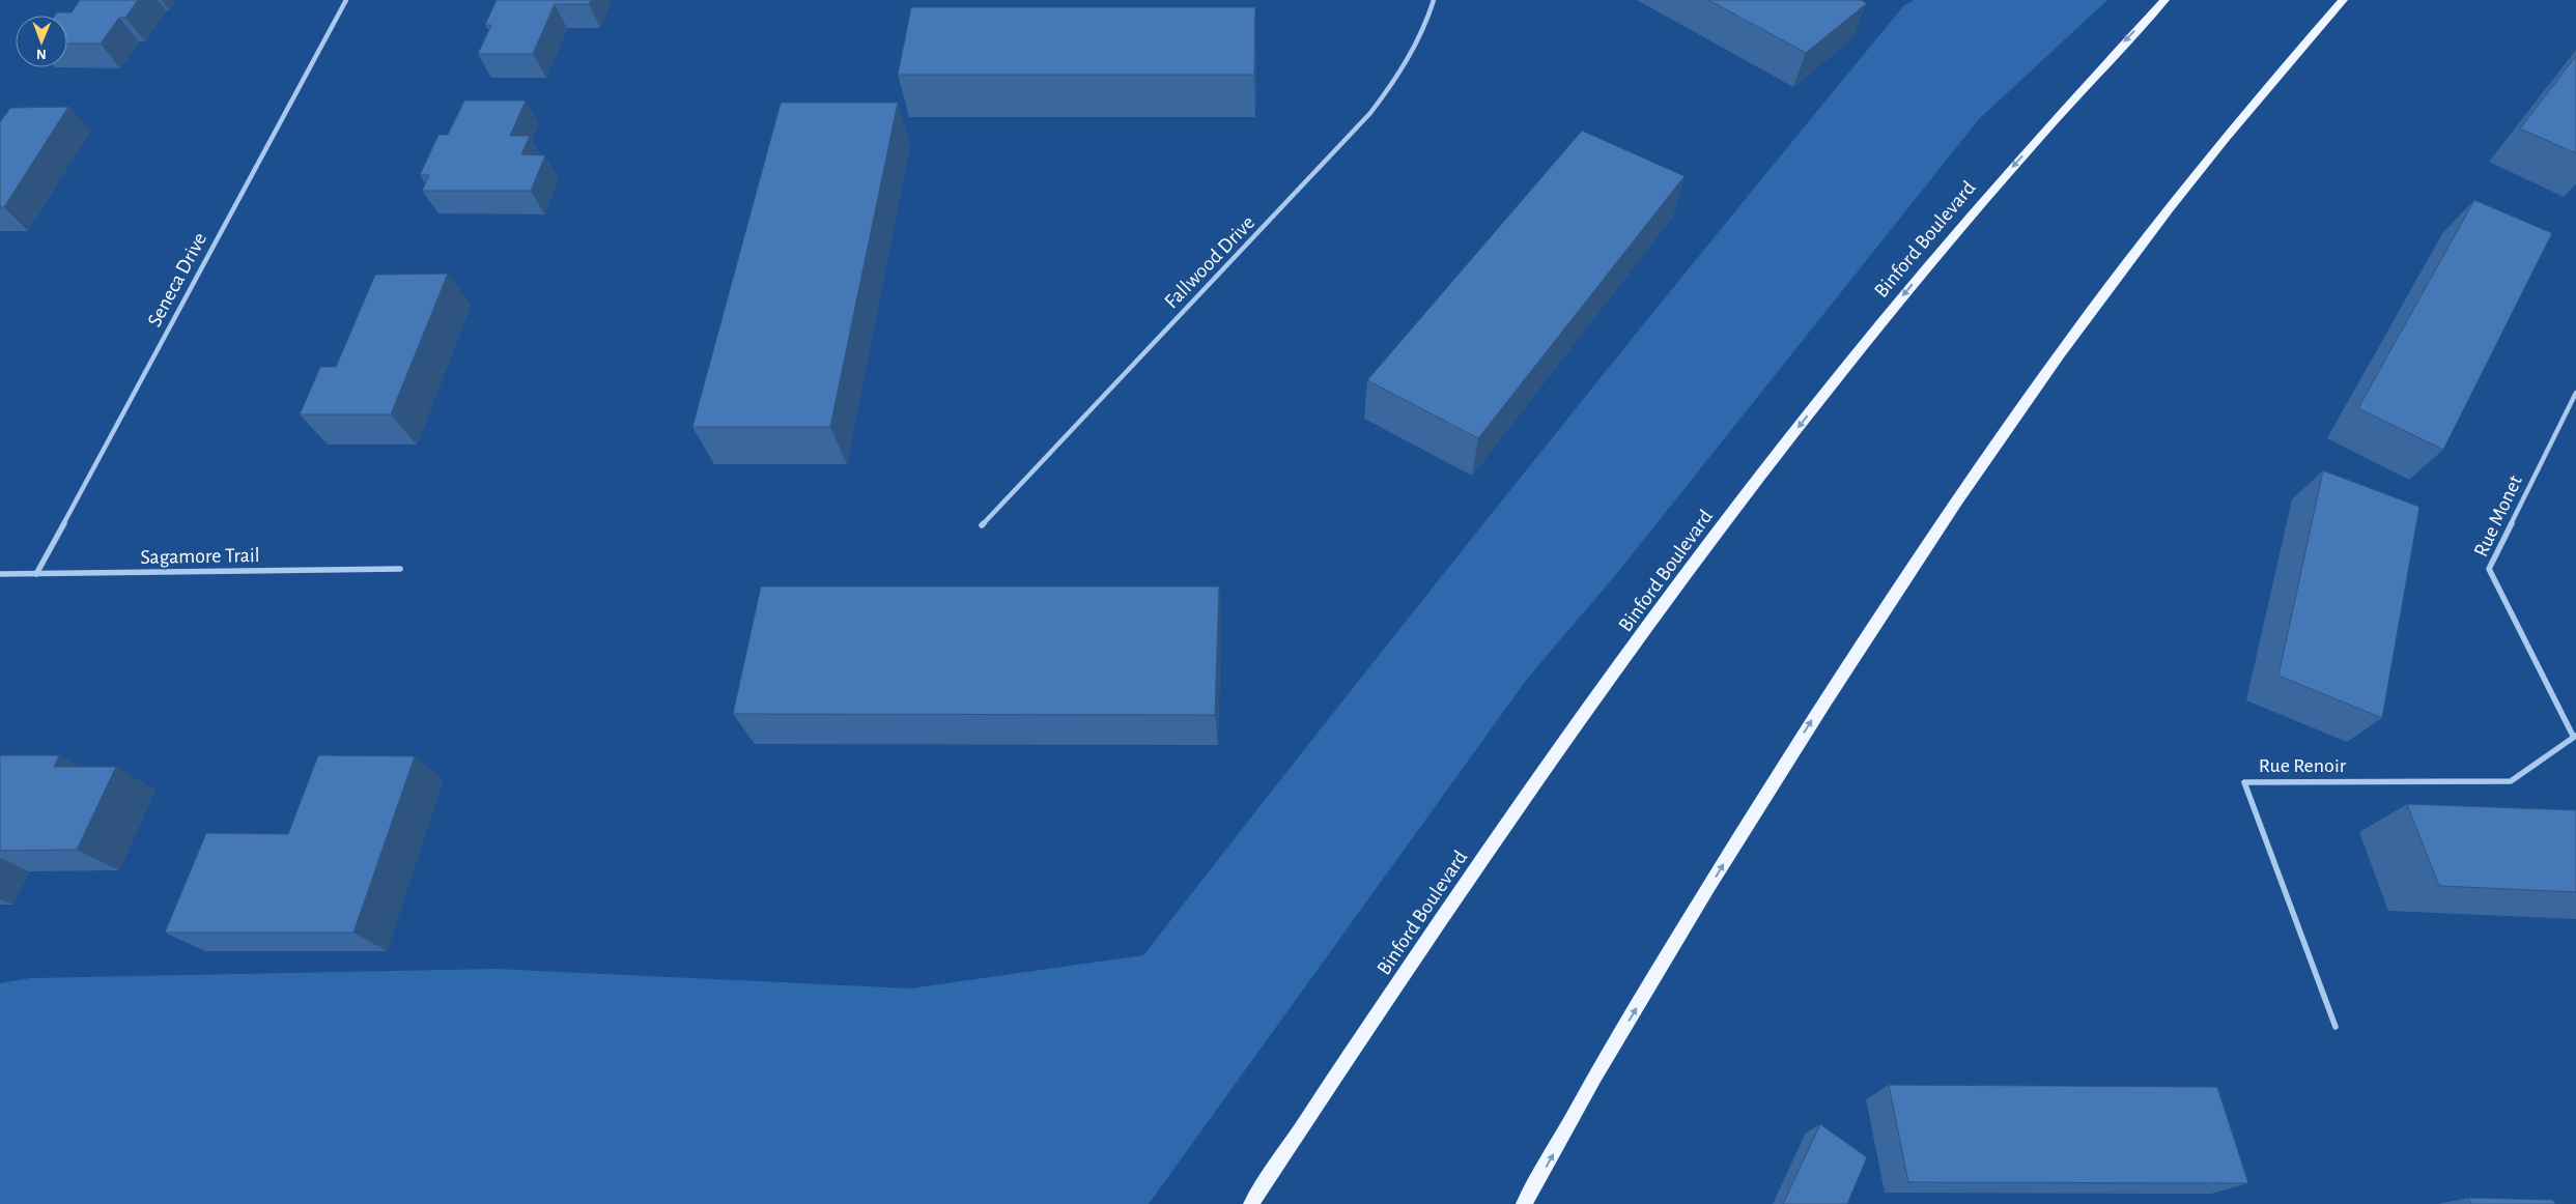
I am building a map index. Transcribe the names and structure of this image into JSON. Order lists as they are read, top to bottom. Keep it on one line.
{"streets":{"main road":["Binford Boulevard"],"street":["Fallwood Drive","Seneca Drive","Rue Monet","Sagamore Trail","Rue Renoir"]},"crossings":[["Seneca Drive","Sagamore Trail"],["Rue Monet","Rue Renoir"]],"one_way":["Binford Boulevard"],"north":"bottom"}
